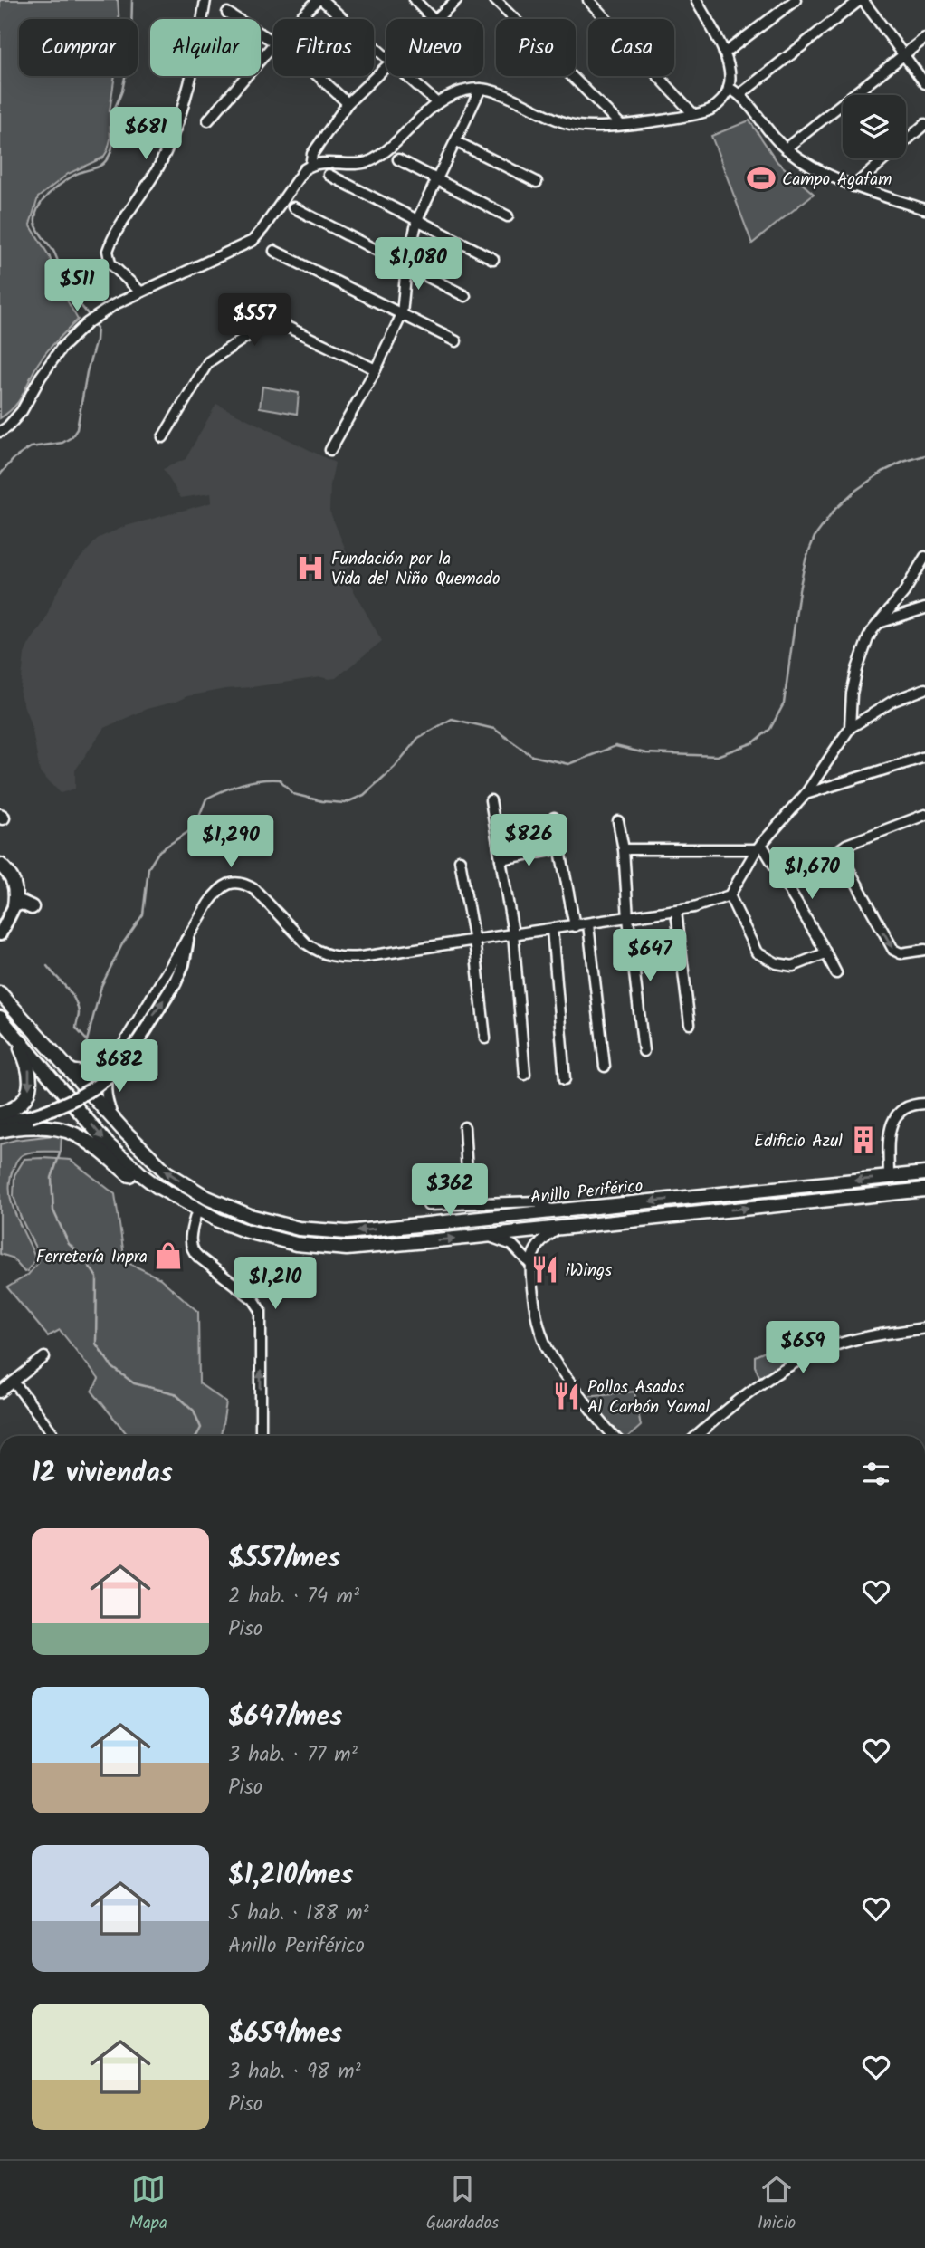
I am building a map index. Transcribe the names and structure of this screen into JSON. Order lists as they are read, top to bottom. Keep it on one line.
{"streets":{"highway":["Anillo Periférico"]},"places":{"sports":["Campo Agafam"],"hospital":["Fundación por la Vida del Niño Quemado"],"building":["Edificio Azul"],"shop":["Ferretería Inpra"],"restaurant":["iWings","Pollos Asados Al Carbón Yamal"]},"page":{"chip":["Comprar","Alquilar","Filtros","Nuevo","Piso","Casa"],"price":["$681","$1,080","$511","$557","$826","$1,290","$1,670","$647","$682","$362","$1,210","$659"],"heading":"12 viviendas","list":[{"name":"$557/mes","note":"2 hab. · 74 m² · Piso"},{"name":"$647/mes","note":"3 hab. · 77 m² · Piso"},{"name":"$1,210/mes","note":"5 hab. · 188 m² · Anillo Periférico"},{"name":"$659/mes","note":"3 hab. · 98 m² · Piso"}],"tabs":["Mapa","Guardados","Inicio"]}}
